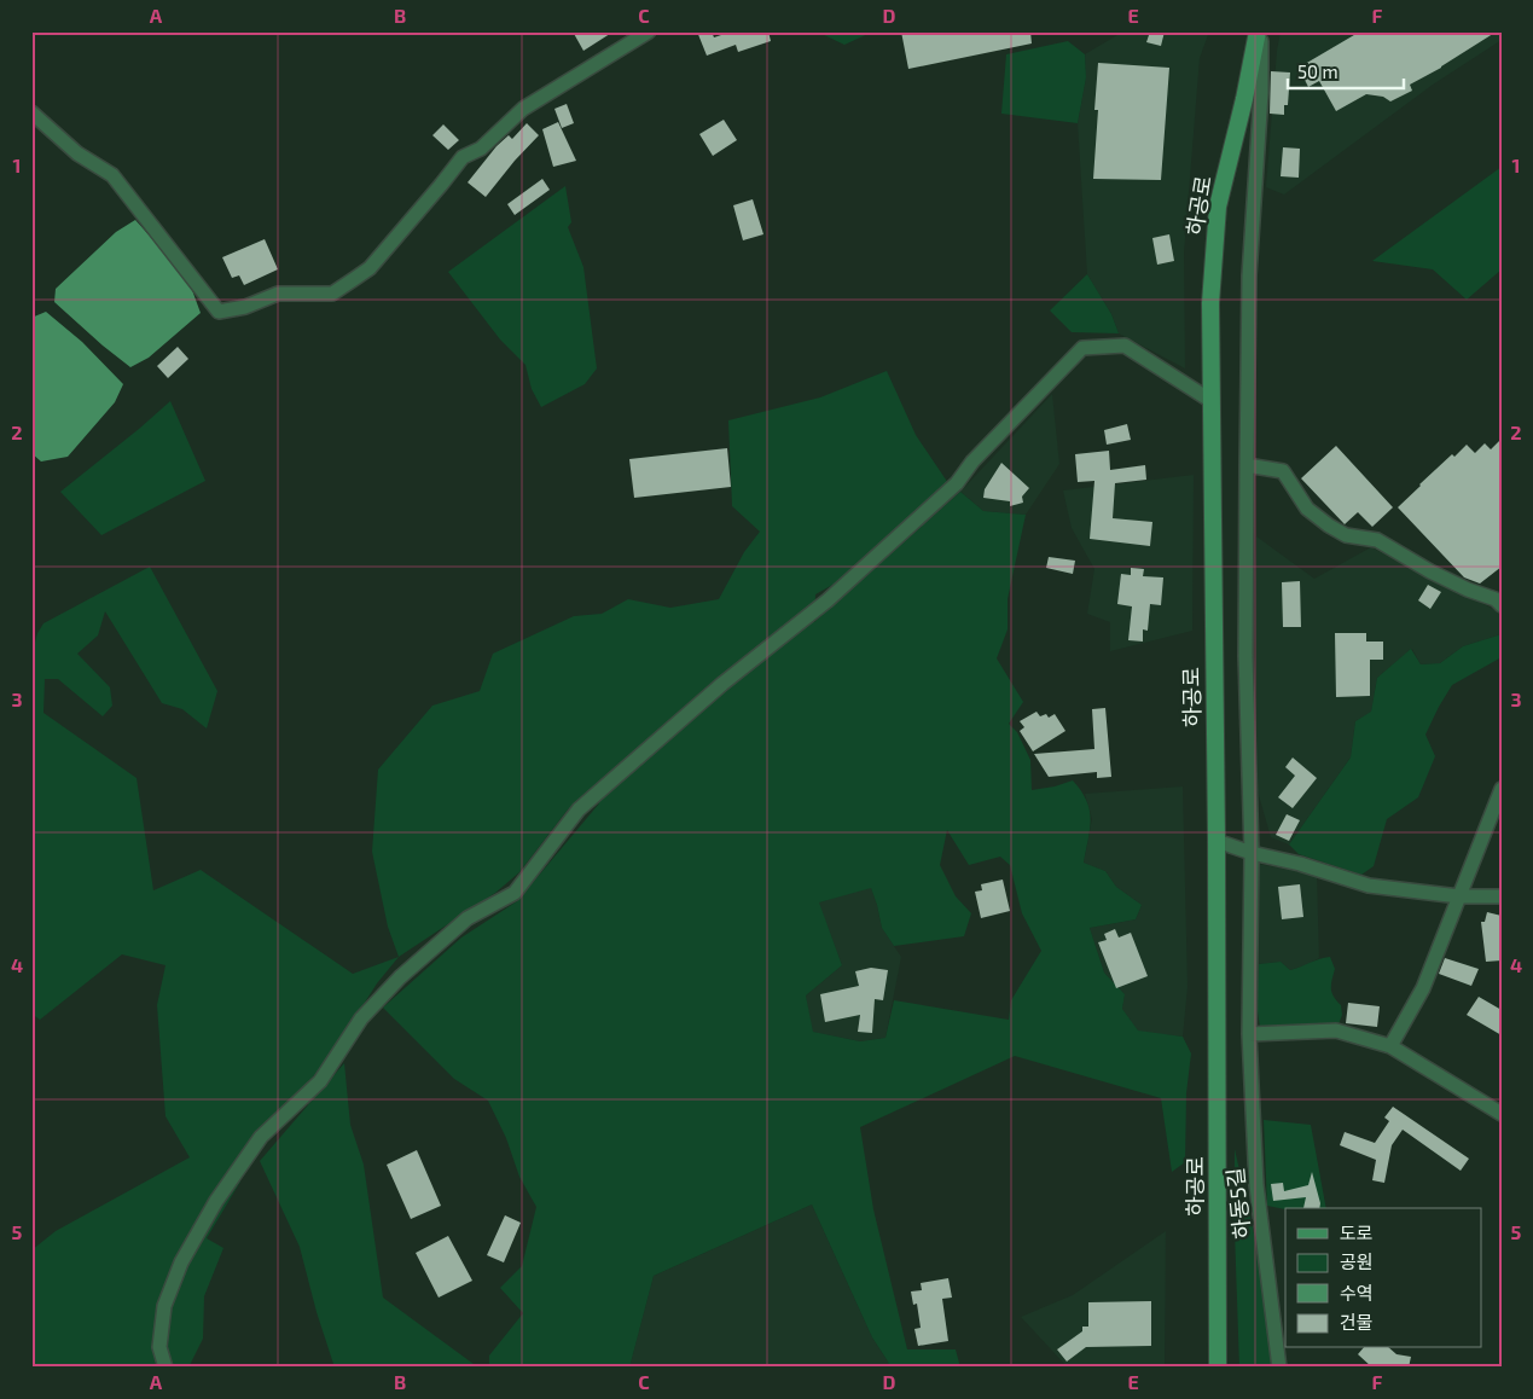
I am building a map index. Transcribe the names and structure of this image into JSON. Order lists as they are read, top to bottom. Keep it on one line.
{"streets":{"main road":["하공로"],"street":["하동5길"]},"crossings":[["하공로","하동5길"]],"legend":["도로","공원","수역","건물"],"scale_bar":"50 m","grid":{"columns":["A","B","C","D","E","F"],"rows":["1","2","3","4","5"]}}
